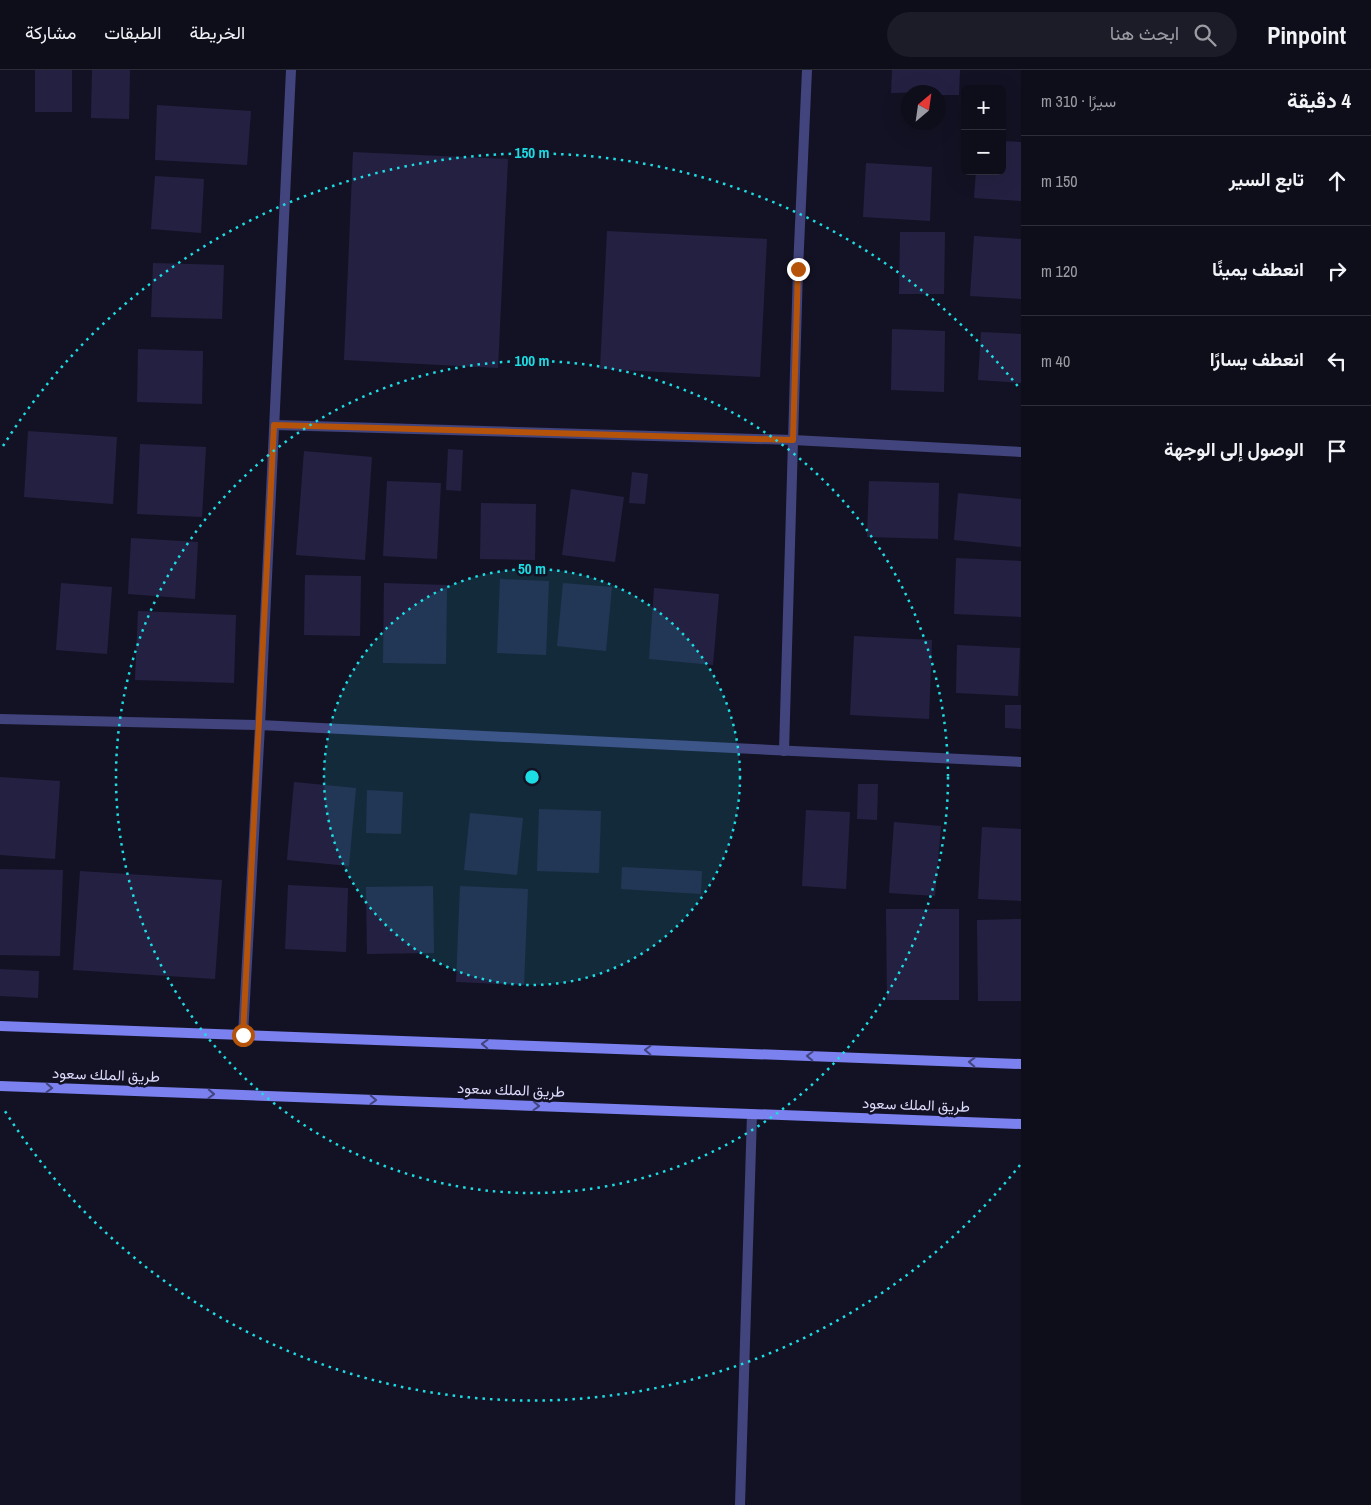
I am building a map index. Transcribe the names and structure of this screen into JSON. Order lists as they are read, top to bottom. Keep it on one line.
{"streets":{"main road":["طريق الملك سعود"]},"north":"top right","page":{"header":"Pinpoint","search":"ابحث هنا","nav":["الخريطة","الطبقات","مشاركة"],"heading":["4 دقيقة","سيرًا · 310 m"],"map_buttons":["+","−"],"list":[["تابع السير","150 m"],["انعطف يمينًا","120 m"],["انعطف يسارًا","40 m"],"الوصول إلى الوجهة"]},"rings":["150 m","100 m","50 m"]}
